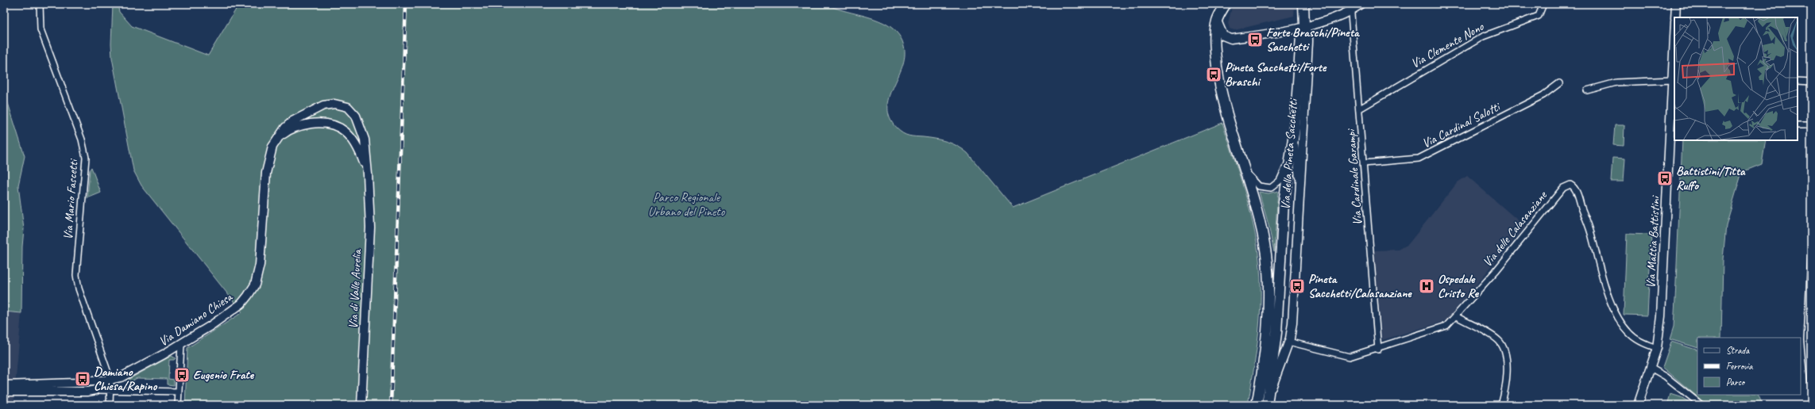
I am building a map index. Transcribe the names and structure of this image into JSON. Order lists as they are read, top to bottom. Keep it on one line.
{"streets":{"main road":["Via della Pineta Sacchetti"],"street":["Via Clemente Nono","Via Cardinal Salotti","Via Cardinale Garampi","Via Mario Fascetti","Via delle Calasanziane","Via Mattia Battistini","Via di Valle Aurelia","Via Damiano Chiesa"]},"crossings":[["Via Clemente Nono","Via Cardinale Garampi"],["Via Cardinal Salotti","Via Cardinale Garampi"],["Via della Pineta Sacchetti","Via delle Calasanziane"],["Via Cardinale Garampi","Via delle Calasanziane"],["Via Mario Fascetti","Via Damiano Chiesa"],["Via delle Calasanziane","Via Mattia Battistini"],["Via di Valle Aurelia","Via Damiano Chiesa"]],"parks":["Parco Regionale Urbano del Pineto"],"places":{"bus stop":["Forte Braschi/Pineta Sacchetti","Pineta Sacchetti/Forte Braschi","Battistini/Titta Ruffo","Pineta Sacchetti/Calasanziane","Eugenio Frate","Damiano Chiesa/Rapino"],"hospital":["Ospedale Cristo Re"]},"legend":["Strada","Ferrovia","Parco"]}
